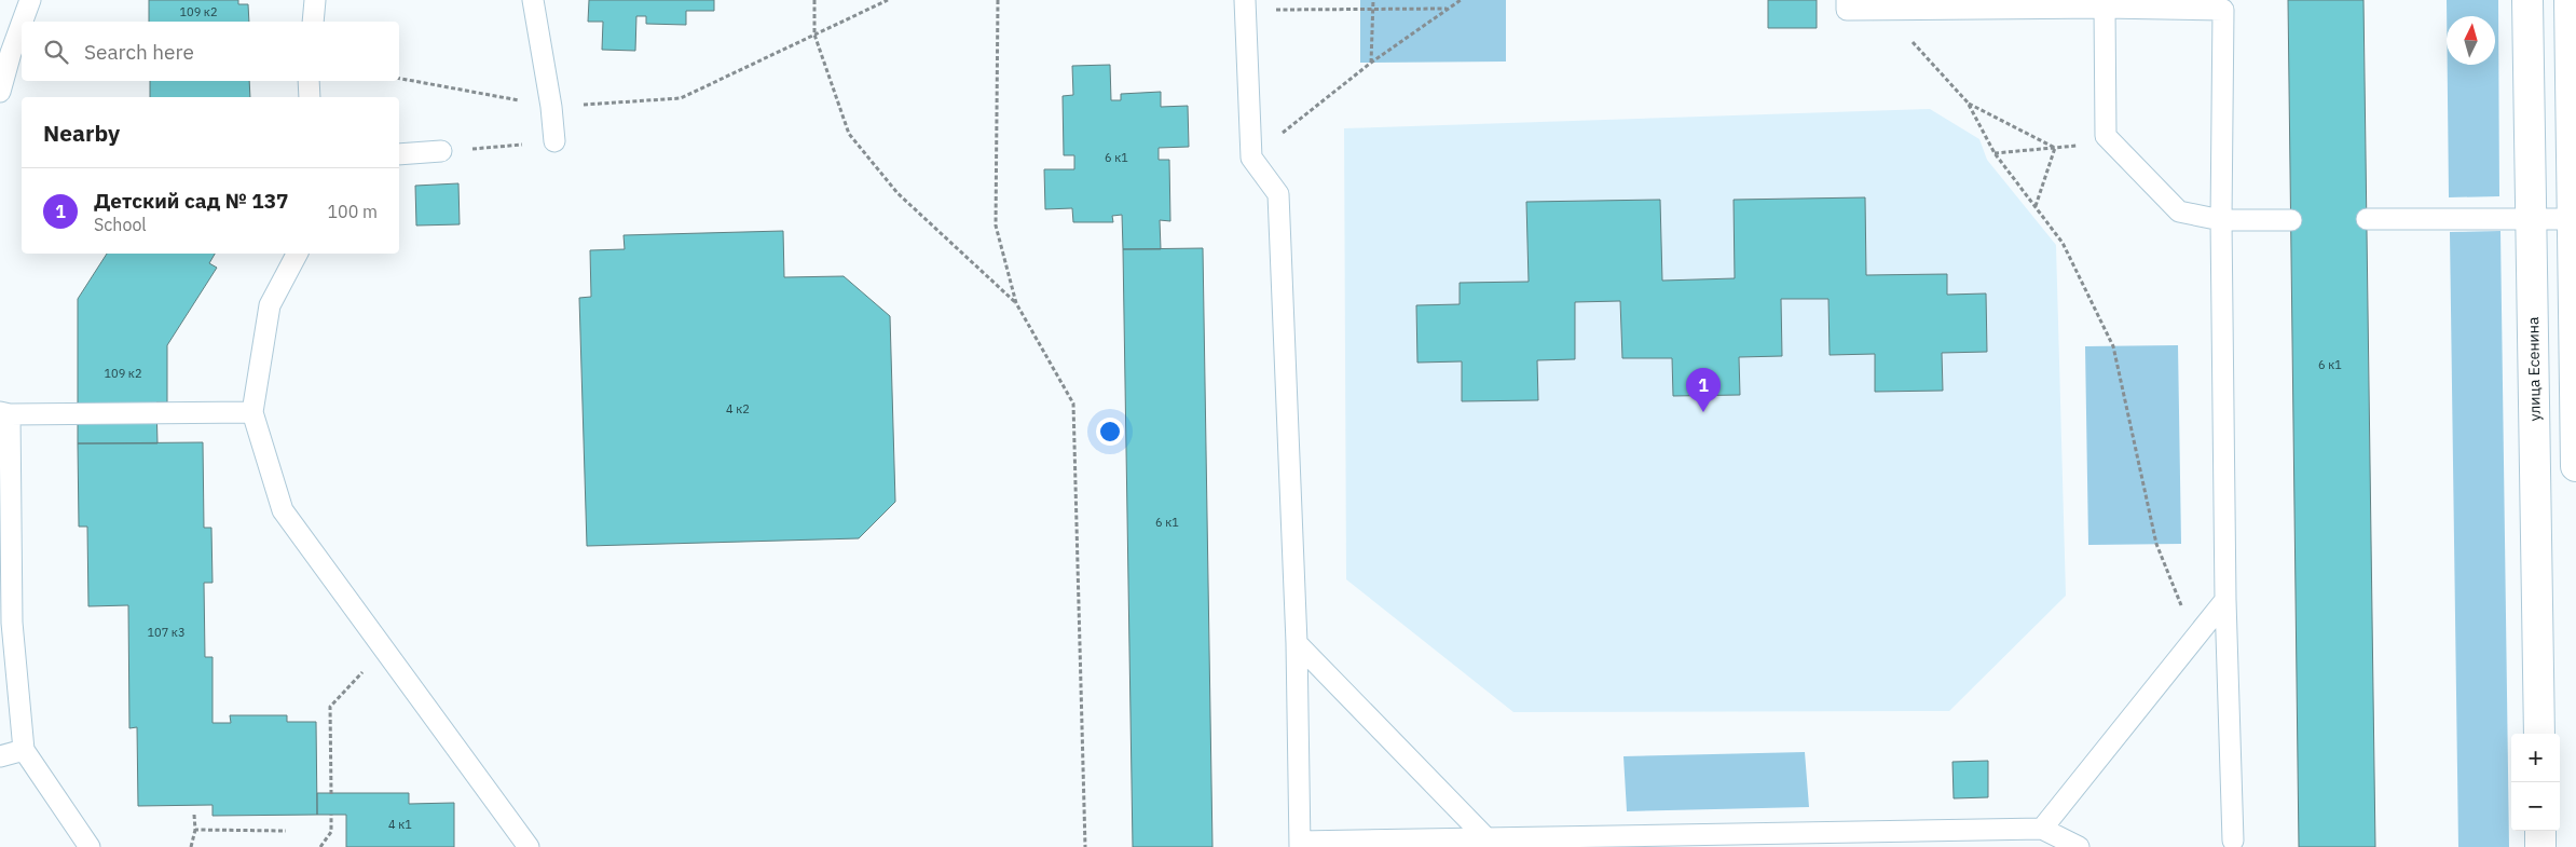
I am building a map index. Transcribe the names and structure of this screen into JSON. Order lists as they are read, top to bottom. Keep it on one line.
{"streets":{"street":["улица Есенина"]},"house_numbers":["109 к2","6 к1","6 к1","109 к2","4 к2","6 к1","107 к3","4 к1"],"north":"top","page":{"search":"Search here","heading":"Nearby","list":[{"mark":"1","name":"Детский сад № 137","note":"School","value":"100 m"}],"pins":"1","map_buttons":["+","−"]}}
